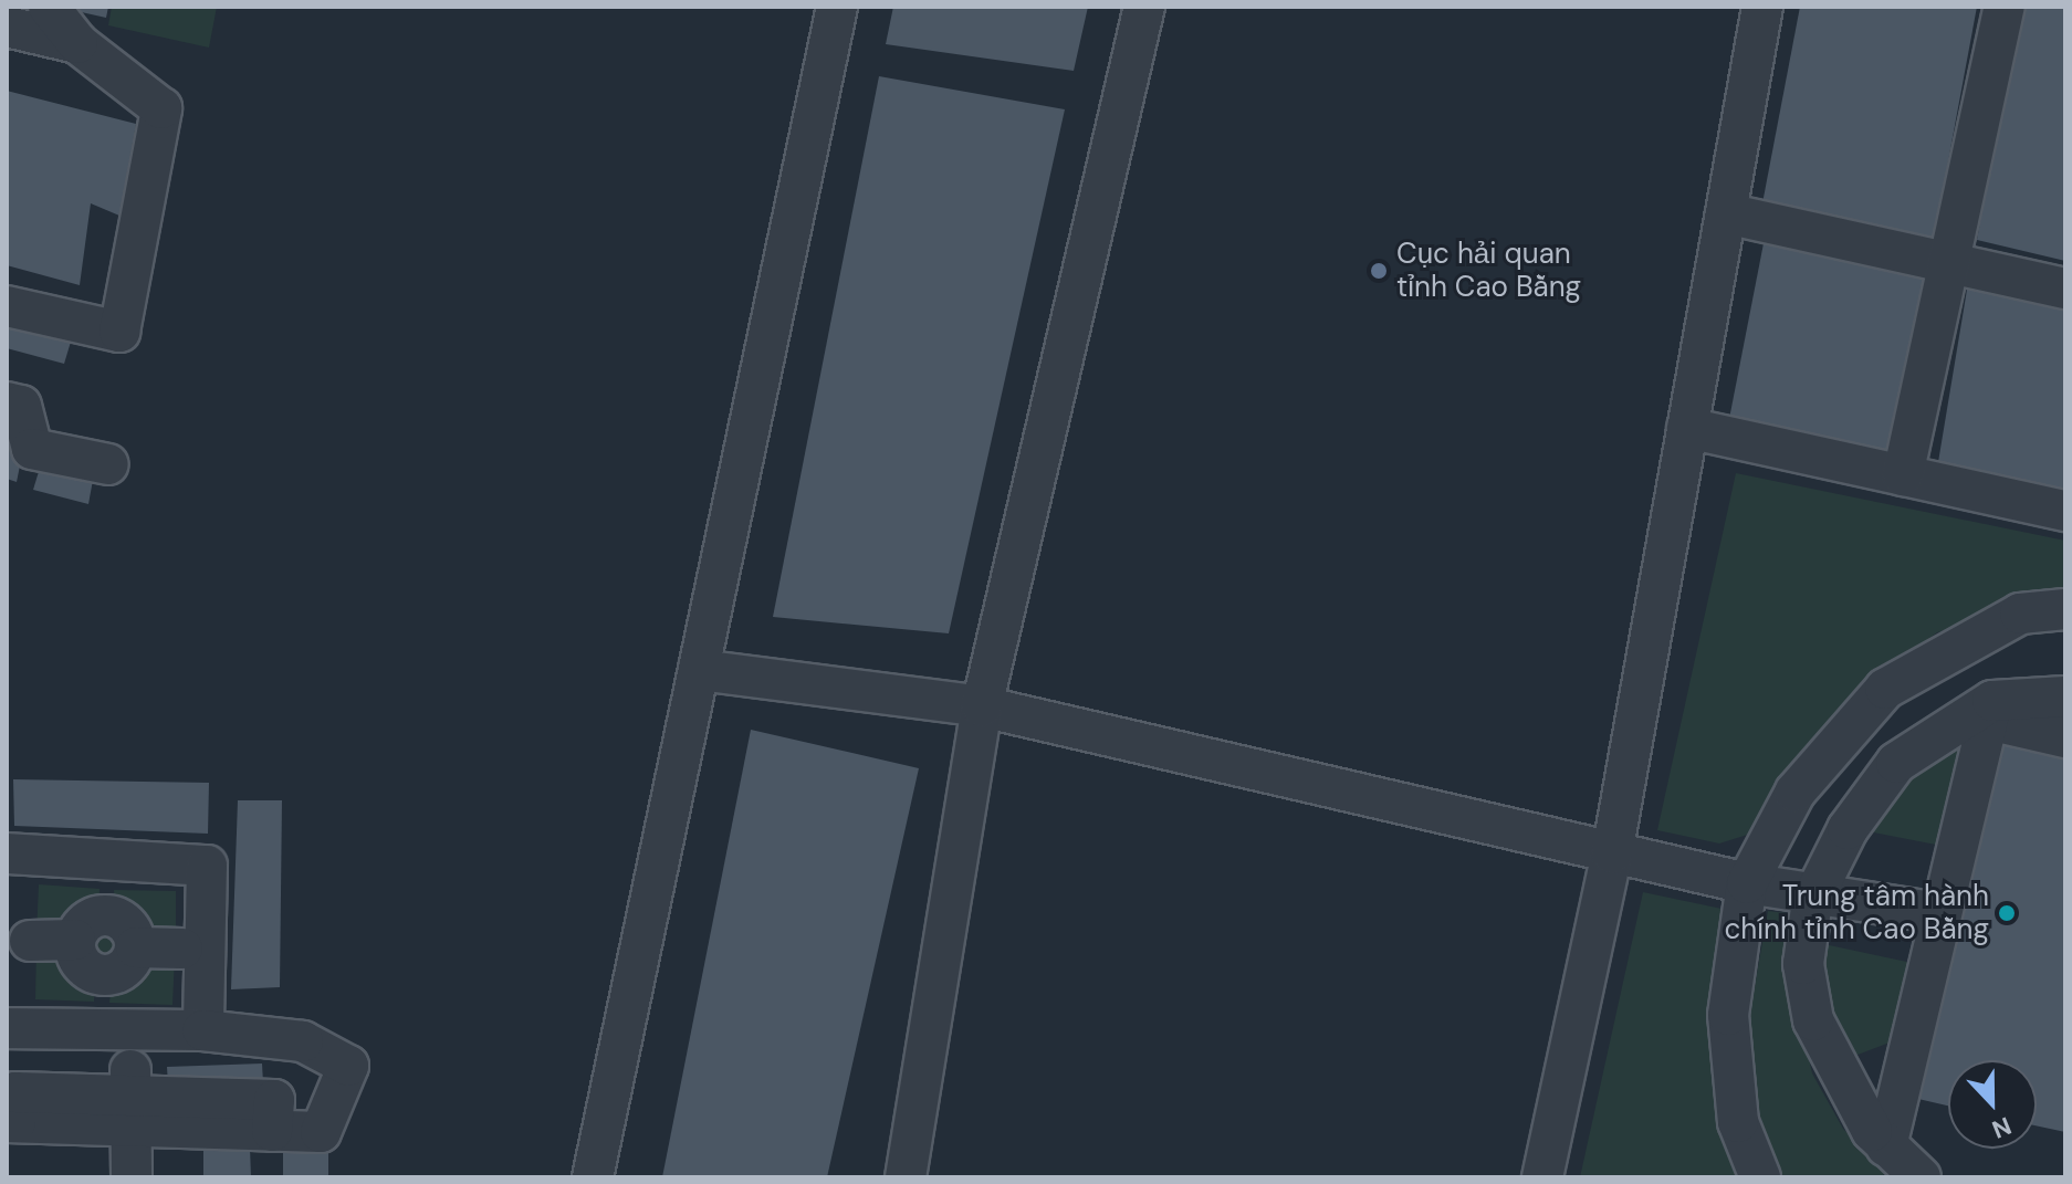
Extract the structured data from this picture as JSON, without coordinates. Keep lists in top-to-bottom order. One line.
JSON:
{"places":["Cục hải quan tỉnh Cao Bằng","Trung tâm hành chính tỉnh Cao Bằng"],"north":"bottom"}
